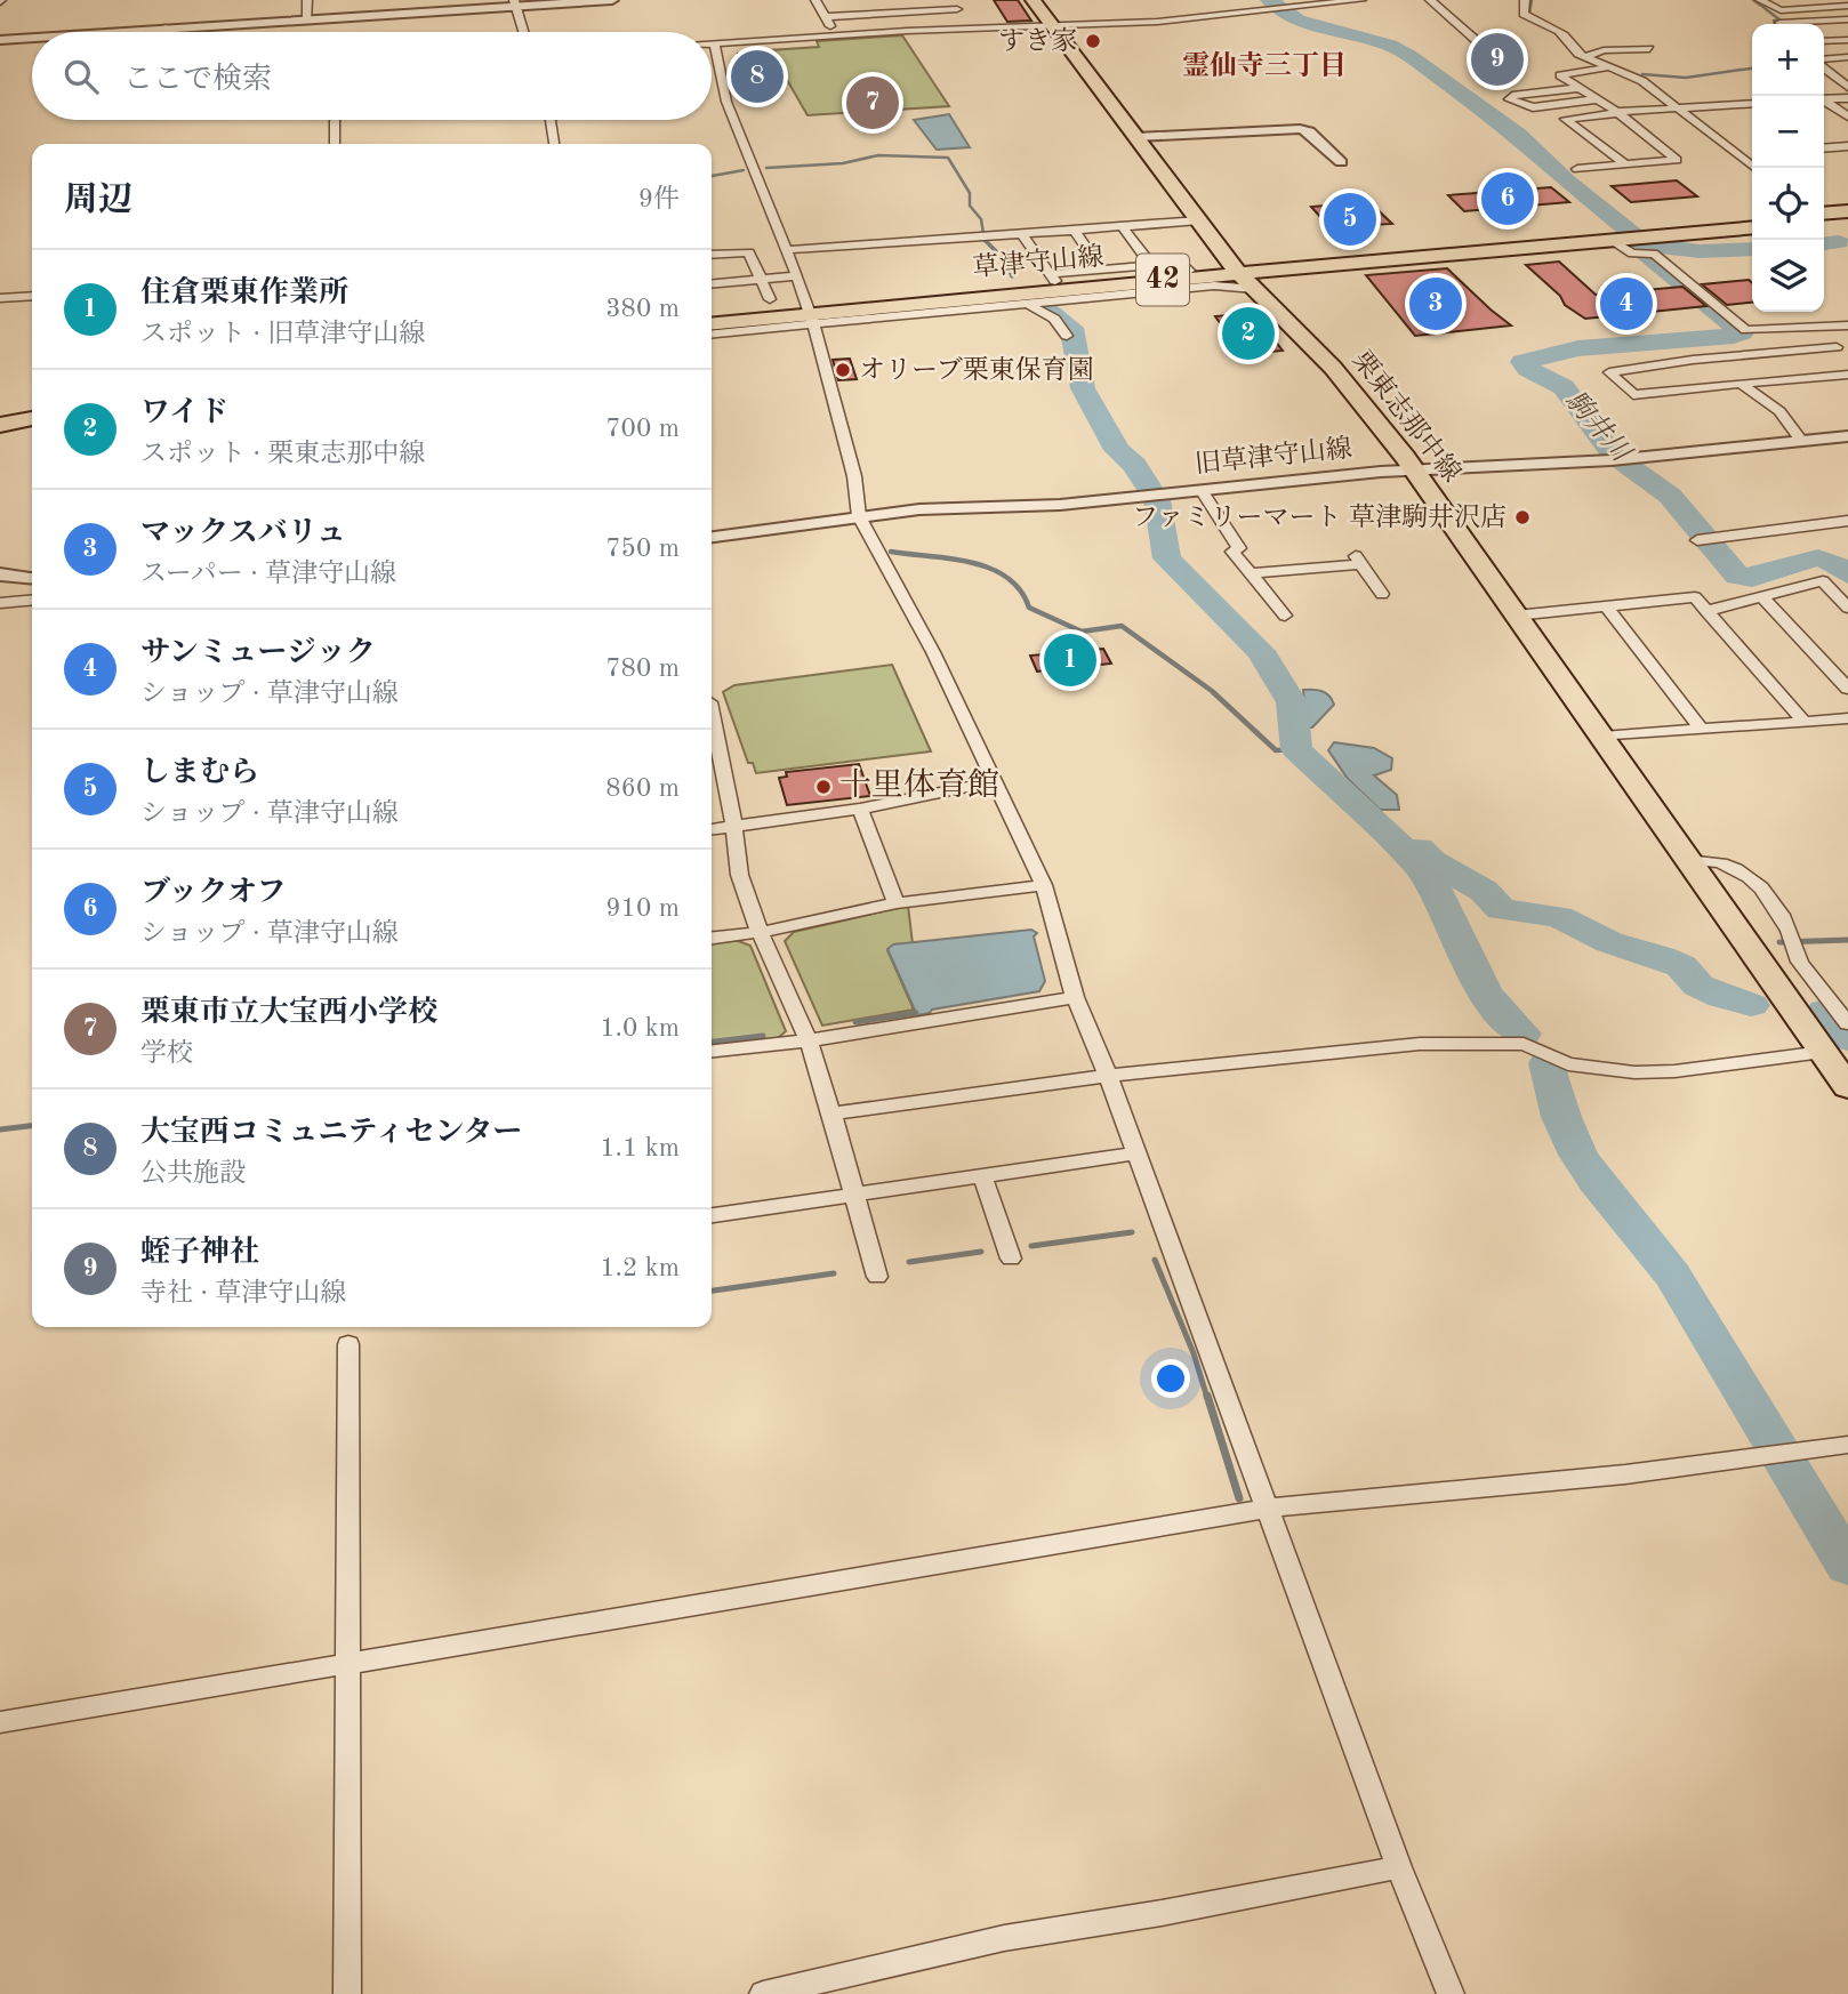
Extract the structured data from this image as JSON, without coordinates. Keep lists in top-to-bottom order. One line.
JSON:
{"streets":{"main road":["草津守山線","42","栗東志那中線"],"street":["旧草津守山線"]},"crossings":[["草津守山線","栗東志那中線"],["栗東志那中線","旧草津守山線"]],"districts":["霊仙寺三丁目"],"water":["駒井川"],"places":["すき家","オリーブ栗東保育園","ファミリーマート 草津駒井沢店","十里体育館"],"page":{"map_buttons":["+","−"],"pins":["9","8","7","6","5","3","4","2","1"],"search":"ここで検索","heading":["周辺","9件"],"list":[{"mark":"1","name":"住倉栗東作業所","note":"スポット · 旧草津守山線","value":"380 m"},{"mark":"2","name":"ワイド","note":"スポット · 栗東志那中線","value":"700 m"},{"mark":"3","name":"マックスバリュ","note":"スーパー · 草津守山線","value":"750 m"},{"mark":"4","name":"サンミュージック","note":"ショップ · 草津守山線","value":"780 m"},{"mark":"5","name":"しまむら","note":"ショップ · 草津守山線","value":"860 m"},{"mark":"6","name":"ブックオフ","note":"ショップ · 草津守山線","value":"910 m"},{"mark":"7","name":"栗東市立大宝西小学校","note":"学校","value":"1.0 km"},{"mark":"8","name":"大宝西コミュニティセンター","note":"公共施設","value":"1.1 km"},{"mark":"9","name":"蛭子神社","note":"寺社 · 草津守山線","value":"1.2 km"}]}}
